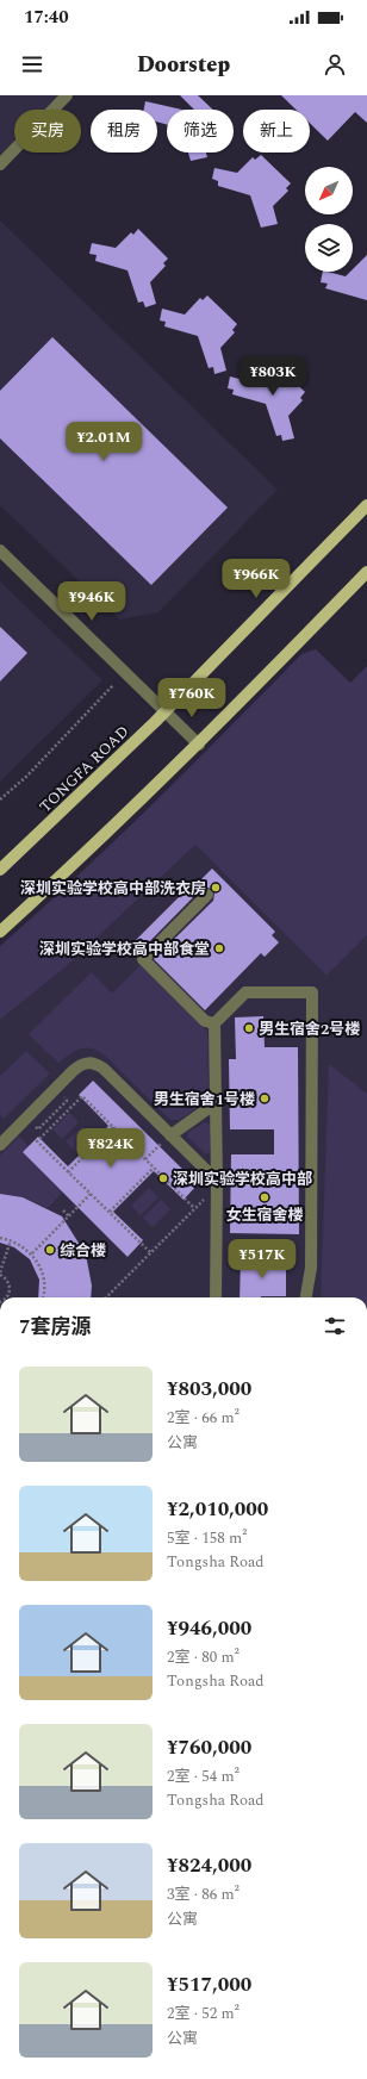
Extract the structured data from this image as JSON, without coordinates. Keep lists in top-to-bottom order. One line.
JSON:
{"streets":{"main road":["TONGFA ROAD"]},"places":["深圳实验学校高中部洗衣房","深圳实验学校高中部食堂","男生宿舍2号楼","男生宿舍1号楼","深圳实验学校高中部","女生宿舍楼","综合楼"],"north":"bottom left","page":{"status":"17:40","header":"Doorstep","chip":["买房","租房","筛选","新上"],"price":["¥803K","¥2.01M","¥966K","¥946K","¥760K","¥824K","¥517K"],"heading":"7套房源","list":[{"name":"¥803,000","note":"2室 · 66 m² · 公寓"},{"name":"¥2,010,000","note":"5室 · 158 m² · Tongsha Road"},{"name":"¥946,000","note":"2室 · 80 m² · Tongsha Road"},{"name":"¥760,000","note":"2室 · 54 m² · Tongsha Road"},{"name":"¥824,000","note":"3室 · 86 m² · 公寓"},{"name":"¥517,000","note":"2室 · 52 m² · 公寓"}]}}
